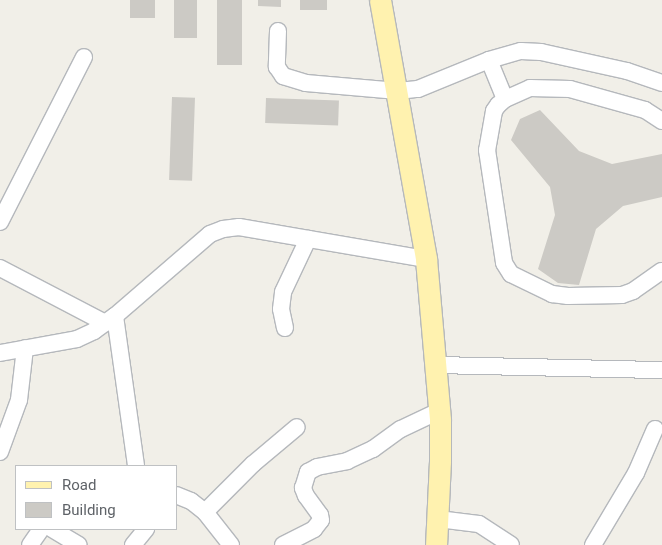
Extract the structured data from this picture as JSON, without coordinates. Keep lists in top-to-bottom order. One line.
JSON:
{"legend":["Road","Building"]}
